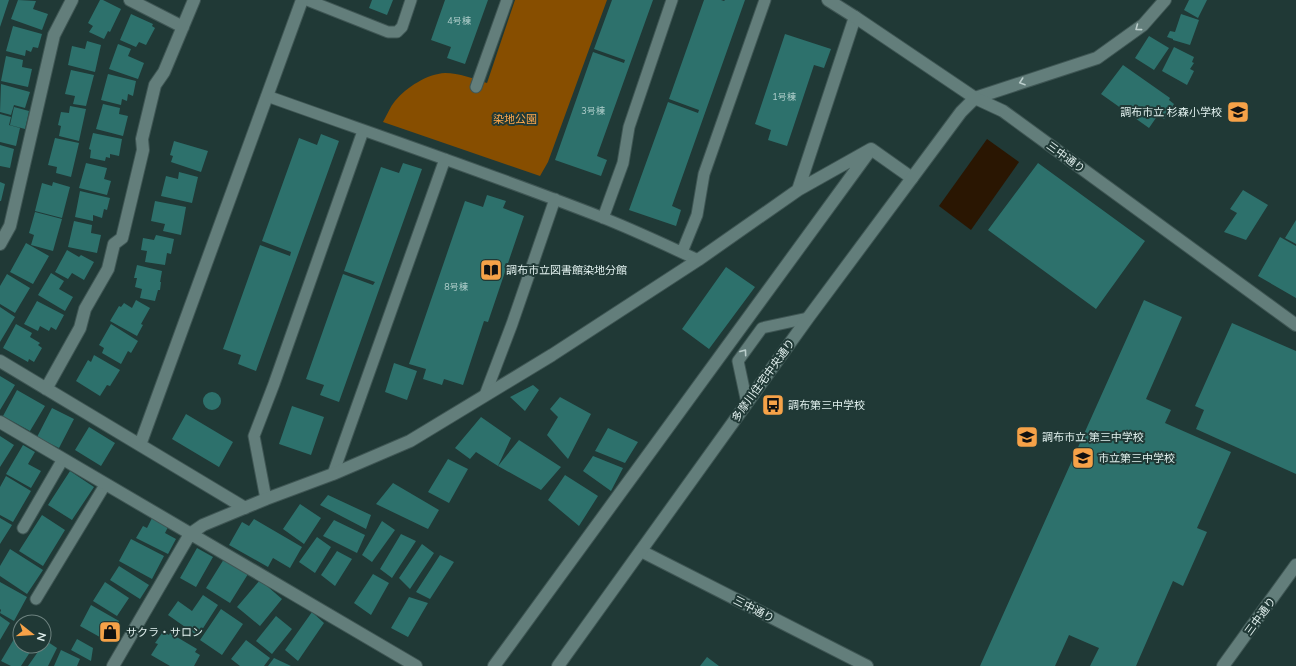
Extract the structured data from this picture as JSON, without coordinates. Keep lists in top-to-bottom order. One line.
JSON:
{"streets":{"street":["三中通り","多摩川住宅中央通り"]},"crossings":[["三中通り","多摩川住宅中央通り"]],"parks":["染地公園"],"places":{"school or university":["調布市立 杉森小学校","調布市立 第三中学校","市立第三中学校"],"library":["調布市立図書館染地分館"],"bus stop":["調布第三中学校"],"shop":["サクラ・サロン"]},"house_numbers":["4号棟","1号棟","3号棟","8号棟"],"north":"right"}
